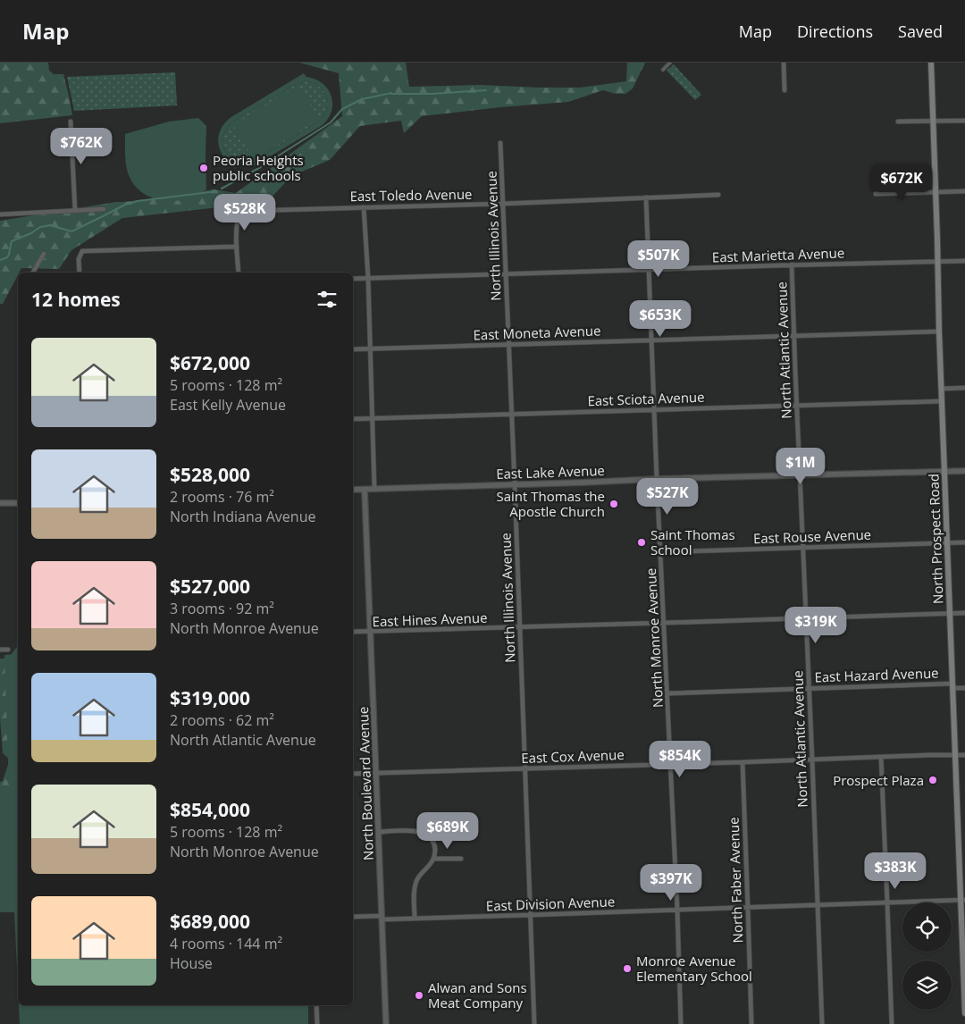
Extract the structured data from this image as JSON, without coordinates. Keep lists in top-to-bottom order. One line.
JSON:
{"streets":{"main road":["North Prospect Road"],"street":["East Toledo Avenue","North Illinois Avenue","East Marietta Avenue","East Moneta Avenue","North Atlantic Avenue","East Sciota Avenue","East Lake Avenue","East Rouse Avenue","East Hines Avenue","North Monroe Avenue","East Hazard Avenue","East Cox Avenue","North Boulevard Avenue","North Faber Avenue","East Division Avenue"]},"crossings":[["East Toledo Avenue","North Illinois Avenue"],["East Toledo Avenue","North Monroe Avenue"],["North Illinois Avenue","East Marietta Avenue"],["North Illinois Avenue","East Moneta Avenue"],["North Illinois Avenue","East Sciota Avenue"],["North Illinois Avenue","East Lake Avenue"],["North Illinois Avenue","East Hines Avenue"],["North Illinois Avenue","East Cox Avenue"],["North Illinois Avenue","East Division Avenue"],["East Marietta Avenue","North Atlantic Avenue"],["East Marietta Avenue","North Prospect Road"],["East Marietta Avenue","North Monroe Avenue"],["East Moneta Avenue","North Atlantic Avenue"],["East Moneta Avenue","North Prospect Road"],["East Moneta Avenue","North Monroe Avenue"],["North Atlantic Avenue","East Sciota Avenue"],["North Atlantic Avenue","East Lake Avenue"],["North Atlantic Avenue","East Rouse Avenue"],["North Atlantic Avenue","East Hines Avenue"],["North Atlantic Avenue","East Hazard Avenue"],["North Atlantic Avenue","East Cox Avenue"],["North Atlantic Avenue","East Division Avenue"],["East Sciota Avenue","North Prospect Road"],["East Sciota Avenue","North Monroe Avenue"],["East Lake Avenue","North Prospect Road"],["East Lake Avenue","North Monroe Avenue"],["East Lake Avenue","North Boulevard Avenue"],["East Rouse Avenue","North Prospect Road"],["East Rouse Avenue","North Monroe Avenue"],["North Prospect Road","East Hines Avenue"],["North Prospect Road","East Hazard Avenue"],["North Prospect Road","East Cox Avenue"],["North Prospect Road","East Division Avenue"],["East Hines Avenue","North Monroe Avenue"],["East Hines Avenue","North Boulevard Avenue"],["North Monroe Avenue","East Hazard Avenue"],["North Monroe Avenue","East Cox Avenue"],["North Monroe Avenue","East Division Avenue"],["East Cox Avenue","North Boulevard Avenue"],["East Cox Avenue","North Faber Avenue"],["North Boulevard Avenue","East Division Avenue"],["North Faber Avenue","East Division Avenue"]],"places":["Peoria Heights public schools","Saint Thomas the Apostle Church","Saint Thomas School","Prospect Plaza","Monroe Avenue Elementary School","Alwan and Sons Meat Company"],"page":{"header":"Map","nav":["Map","Directions","Saved"],"price":["$762K","$672K","$528K","$507K","$653K","$1M","$527K","$319K","$854K","$689K","$383K","$397K"],"heading":"12 homes","list":[{"name":"$672,000","note":"5 rooms · 128 m² · East Kelly Avenue"},{"name":"$528,000","note":"2 rooms · 76 m² · North Indiana Avenue"},{"name":"$527,000","note":"3 rooms · 92 m² · North Monroe Avenue"},{"name":"$319,000","note":"2 rooms · 62 m² · North Atlantic Avenue"},{"name":"$854,000","note":"5 rooms · 128 m² · North Monroe Avenue"},{"name":"$689,000","note":"4 rooms · 144 m² · House"}]}}
